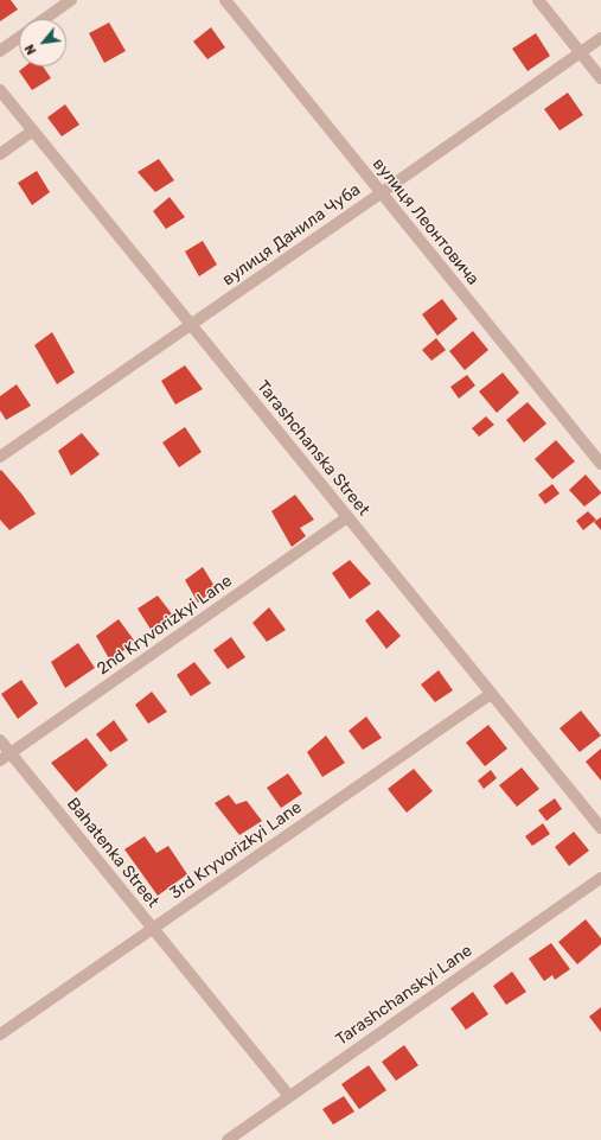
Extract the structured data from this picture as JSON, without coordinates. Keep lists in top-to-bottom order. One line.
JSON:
{"streets":{"street":["вулиця Леонтовича","вулиця Данила Чуба","Tarashchanska Street","2nd Kryvorizkyi Lane","3rd Kryvorizkyi Lane","Bahatenka Street","Tarashchanskyi Lane"]},"crossings":[["вулиця Леонтовича","вулиця Данила Чуба"],["вулиця Данила Чуба","Tarashchanska Street"],["Tarashchanska Street","2nd Kryvorizkyi Lane"],["Tarashchanska Street","3rd Kryvorizkyi Lane"],["2nd Kryvorizkyi Lane","Bahatenka Street"],["3rd Kryvorizkyi Lane","Bahatenka Street"],["Bahatenka Street","Tarashchanskyi Lane"]],"north":"bottom left"}
